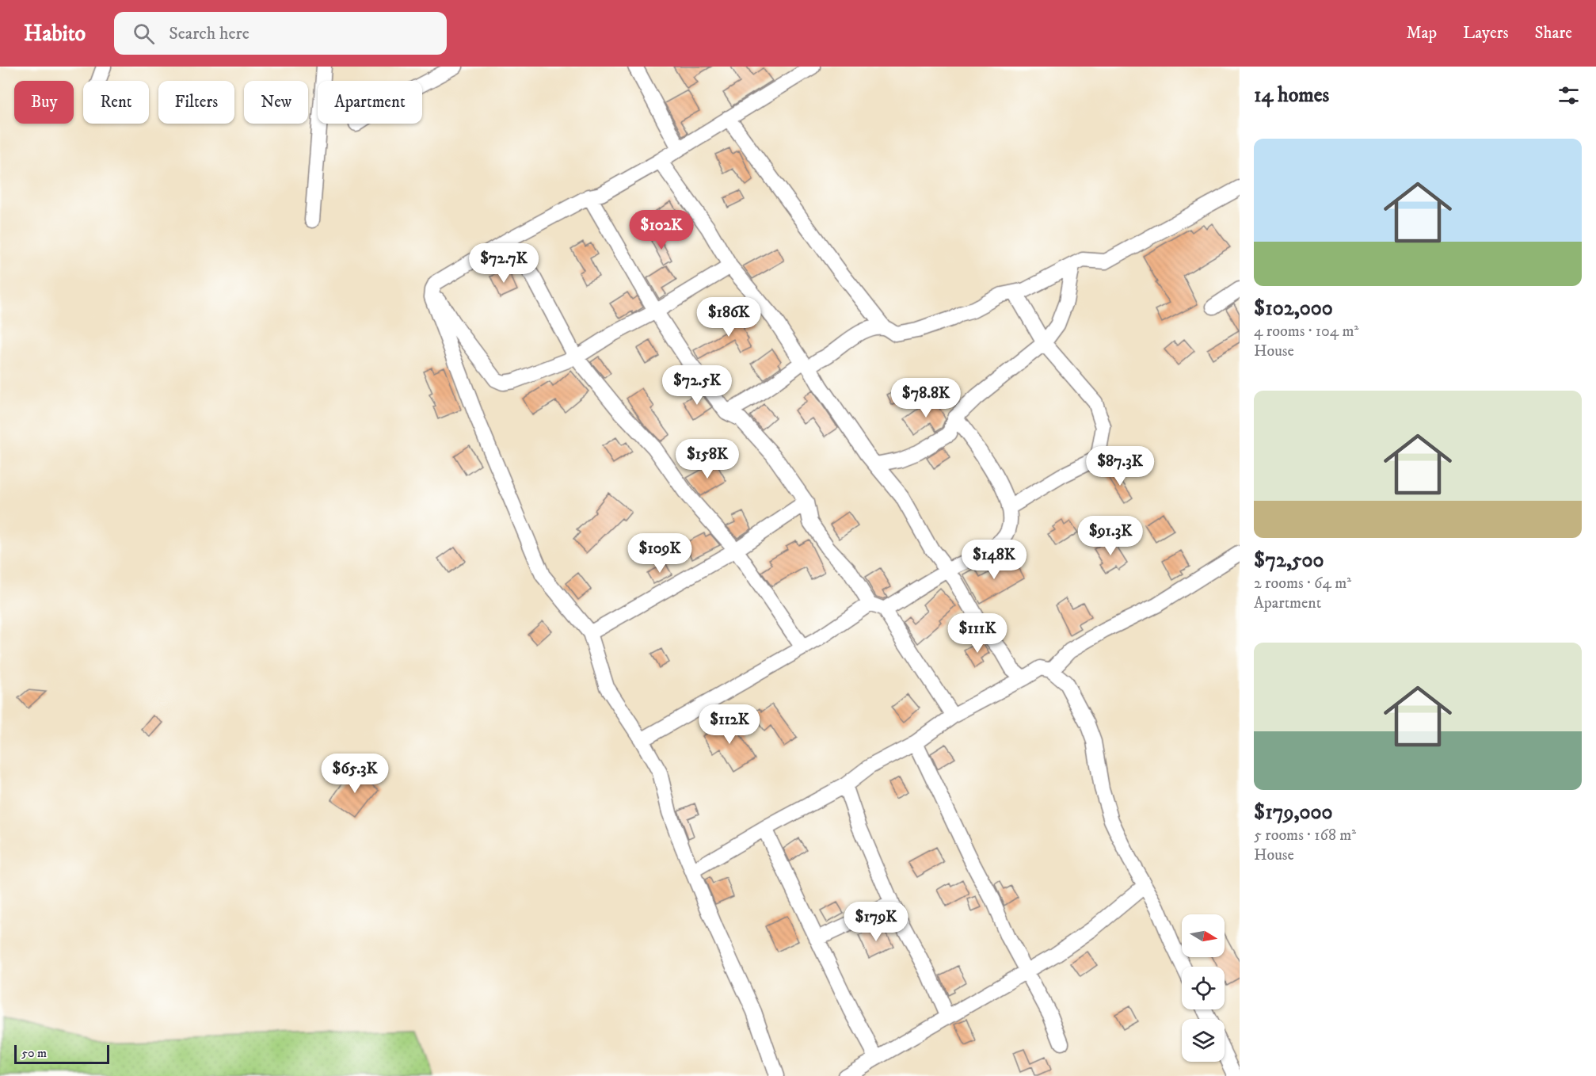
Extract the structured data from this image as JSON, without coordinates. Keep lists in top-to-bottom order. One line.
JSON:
{"scale_bar":"50 m","north":"right","page":{"header":"Habito","search":"Search here","nav":["Map","Layers","Share"],"heading":"14 homes","chip":["Buy","Rent","Filters","New","Apartment"],"list":[{"name":"$102,000","note":"4 rooms · 104 m² · House"},{"name":"$72,500","note":"2 rooms · 64 m² · Apartment"},{"name":"$179,000","note":"5 rooms · 168 m² · House"}],"price":["$102K","$72.7K","$186K","$72.5K","$78.8K","$158K","$87.3K","$91.3K","$109K","$148K","$111K","$112K","$65.3K","$179K"],"scale":"50 m"}}
